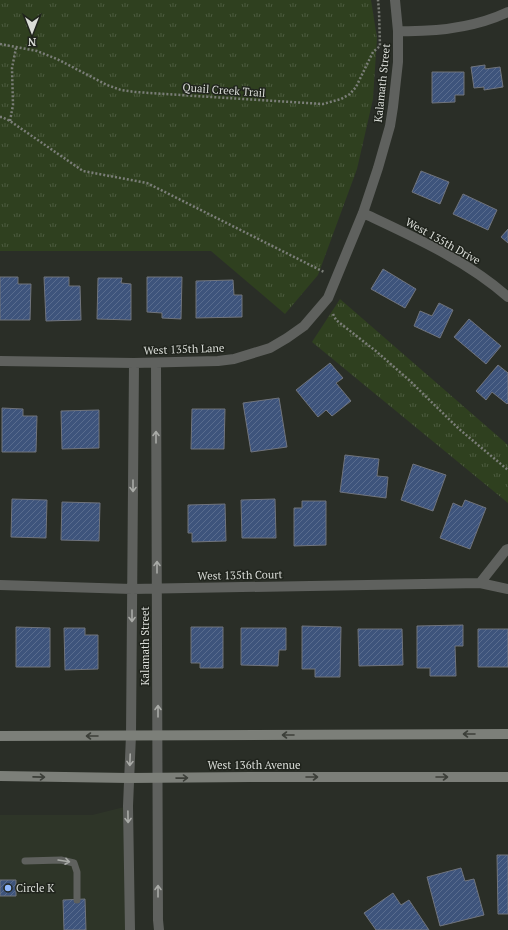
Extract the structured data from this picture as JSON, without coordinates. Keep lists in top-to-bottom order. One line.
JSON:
{"streets":{"main road":["West 136th Avenue"],"street":["Kalamath Street","West 135th Drive","West 135th Lane","West 135th Court"],"path":["Quail Creek Trail"]},"crossings":[["Kalamath Street","West 135th Drive"],["Kalamath Street","West 135th Lane"],["Kalamath Street","West 135th Court"],["Kalamath Street","West 136th Avenue"],["West 135th Drive","West 135th Lane"]],"places":["Circle K"],"north":"bottom"}
